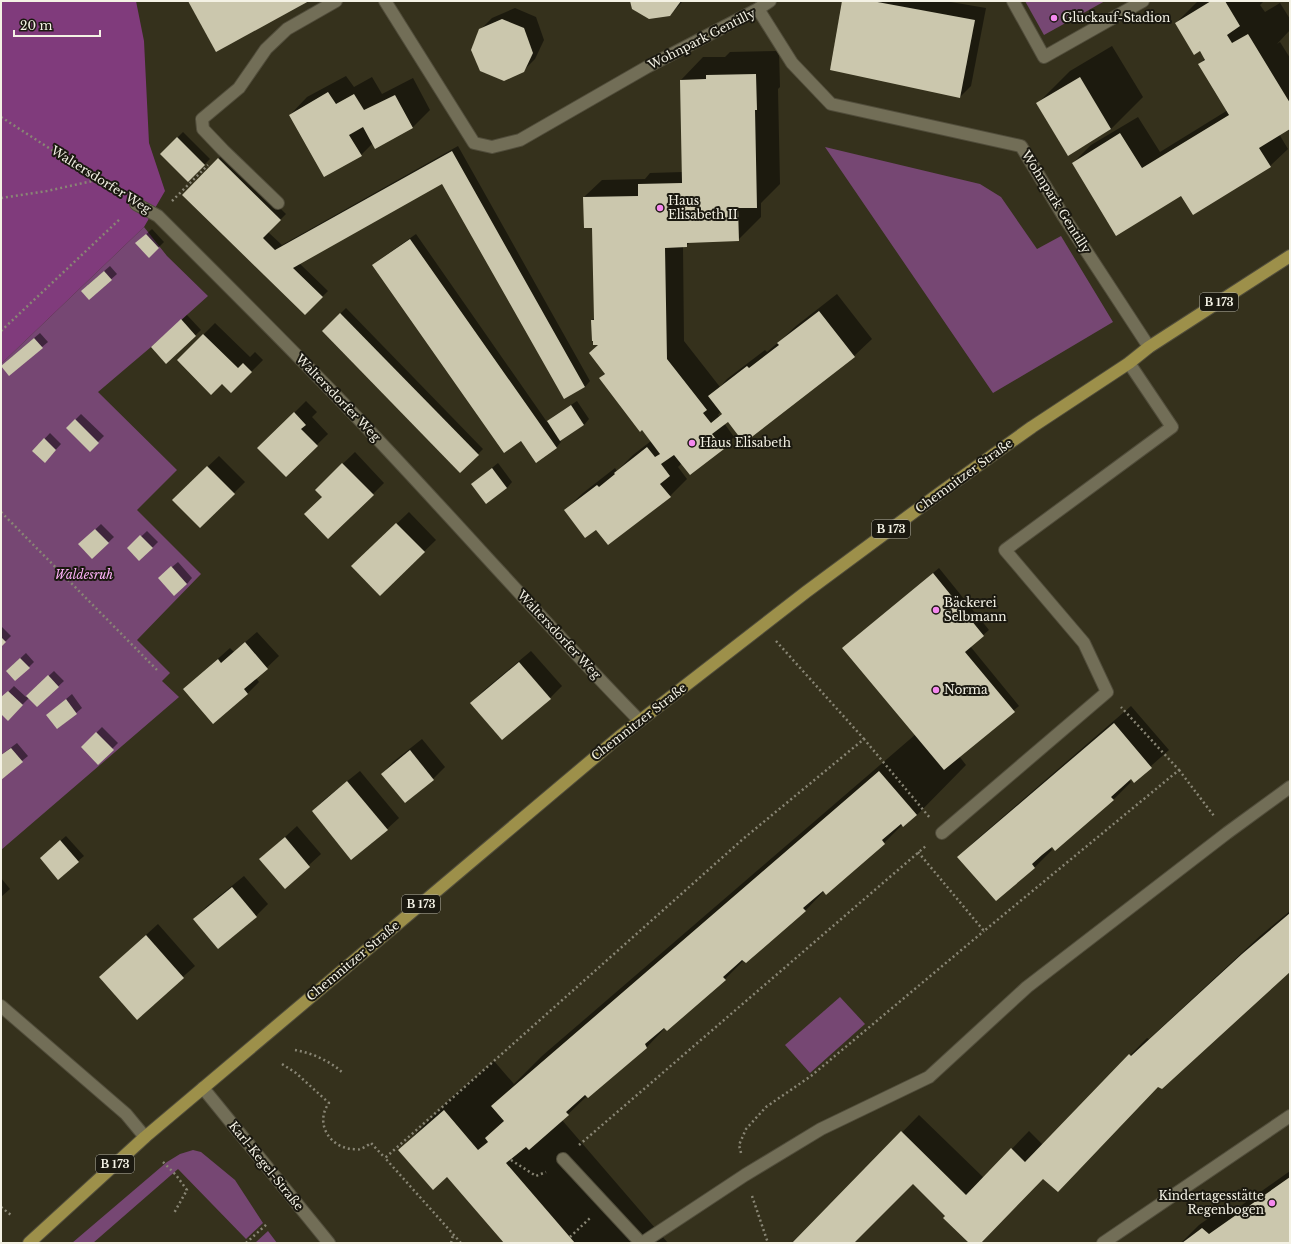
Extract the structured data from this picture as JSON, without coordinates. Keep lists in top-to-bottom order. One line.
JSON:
{"streets":{"main road":["B 173","Chemnitzer Straße"],"street":["Wohnpark Gentilly","Waltersdorfer Weg","Karl-Kegel-Straße"]},"crossings":[["Wohnpark Gentilly","Chemnitzer Straße"],["Waltersdorfer Weg","Chemnitzer Straße"],["Chemnitzer Straße","Karl-Kegel-Straße"]],"parks":["Waldesruh"],"places":["Glückauf-Stadion","Haus Elisabeth II","Haus Elisabeth","Bäckerei Selbmann","Norma","Kindertagesstätte Regenbogen"],"scale_bar":"20 m"}
